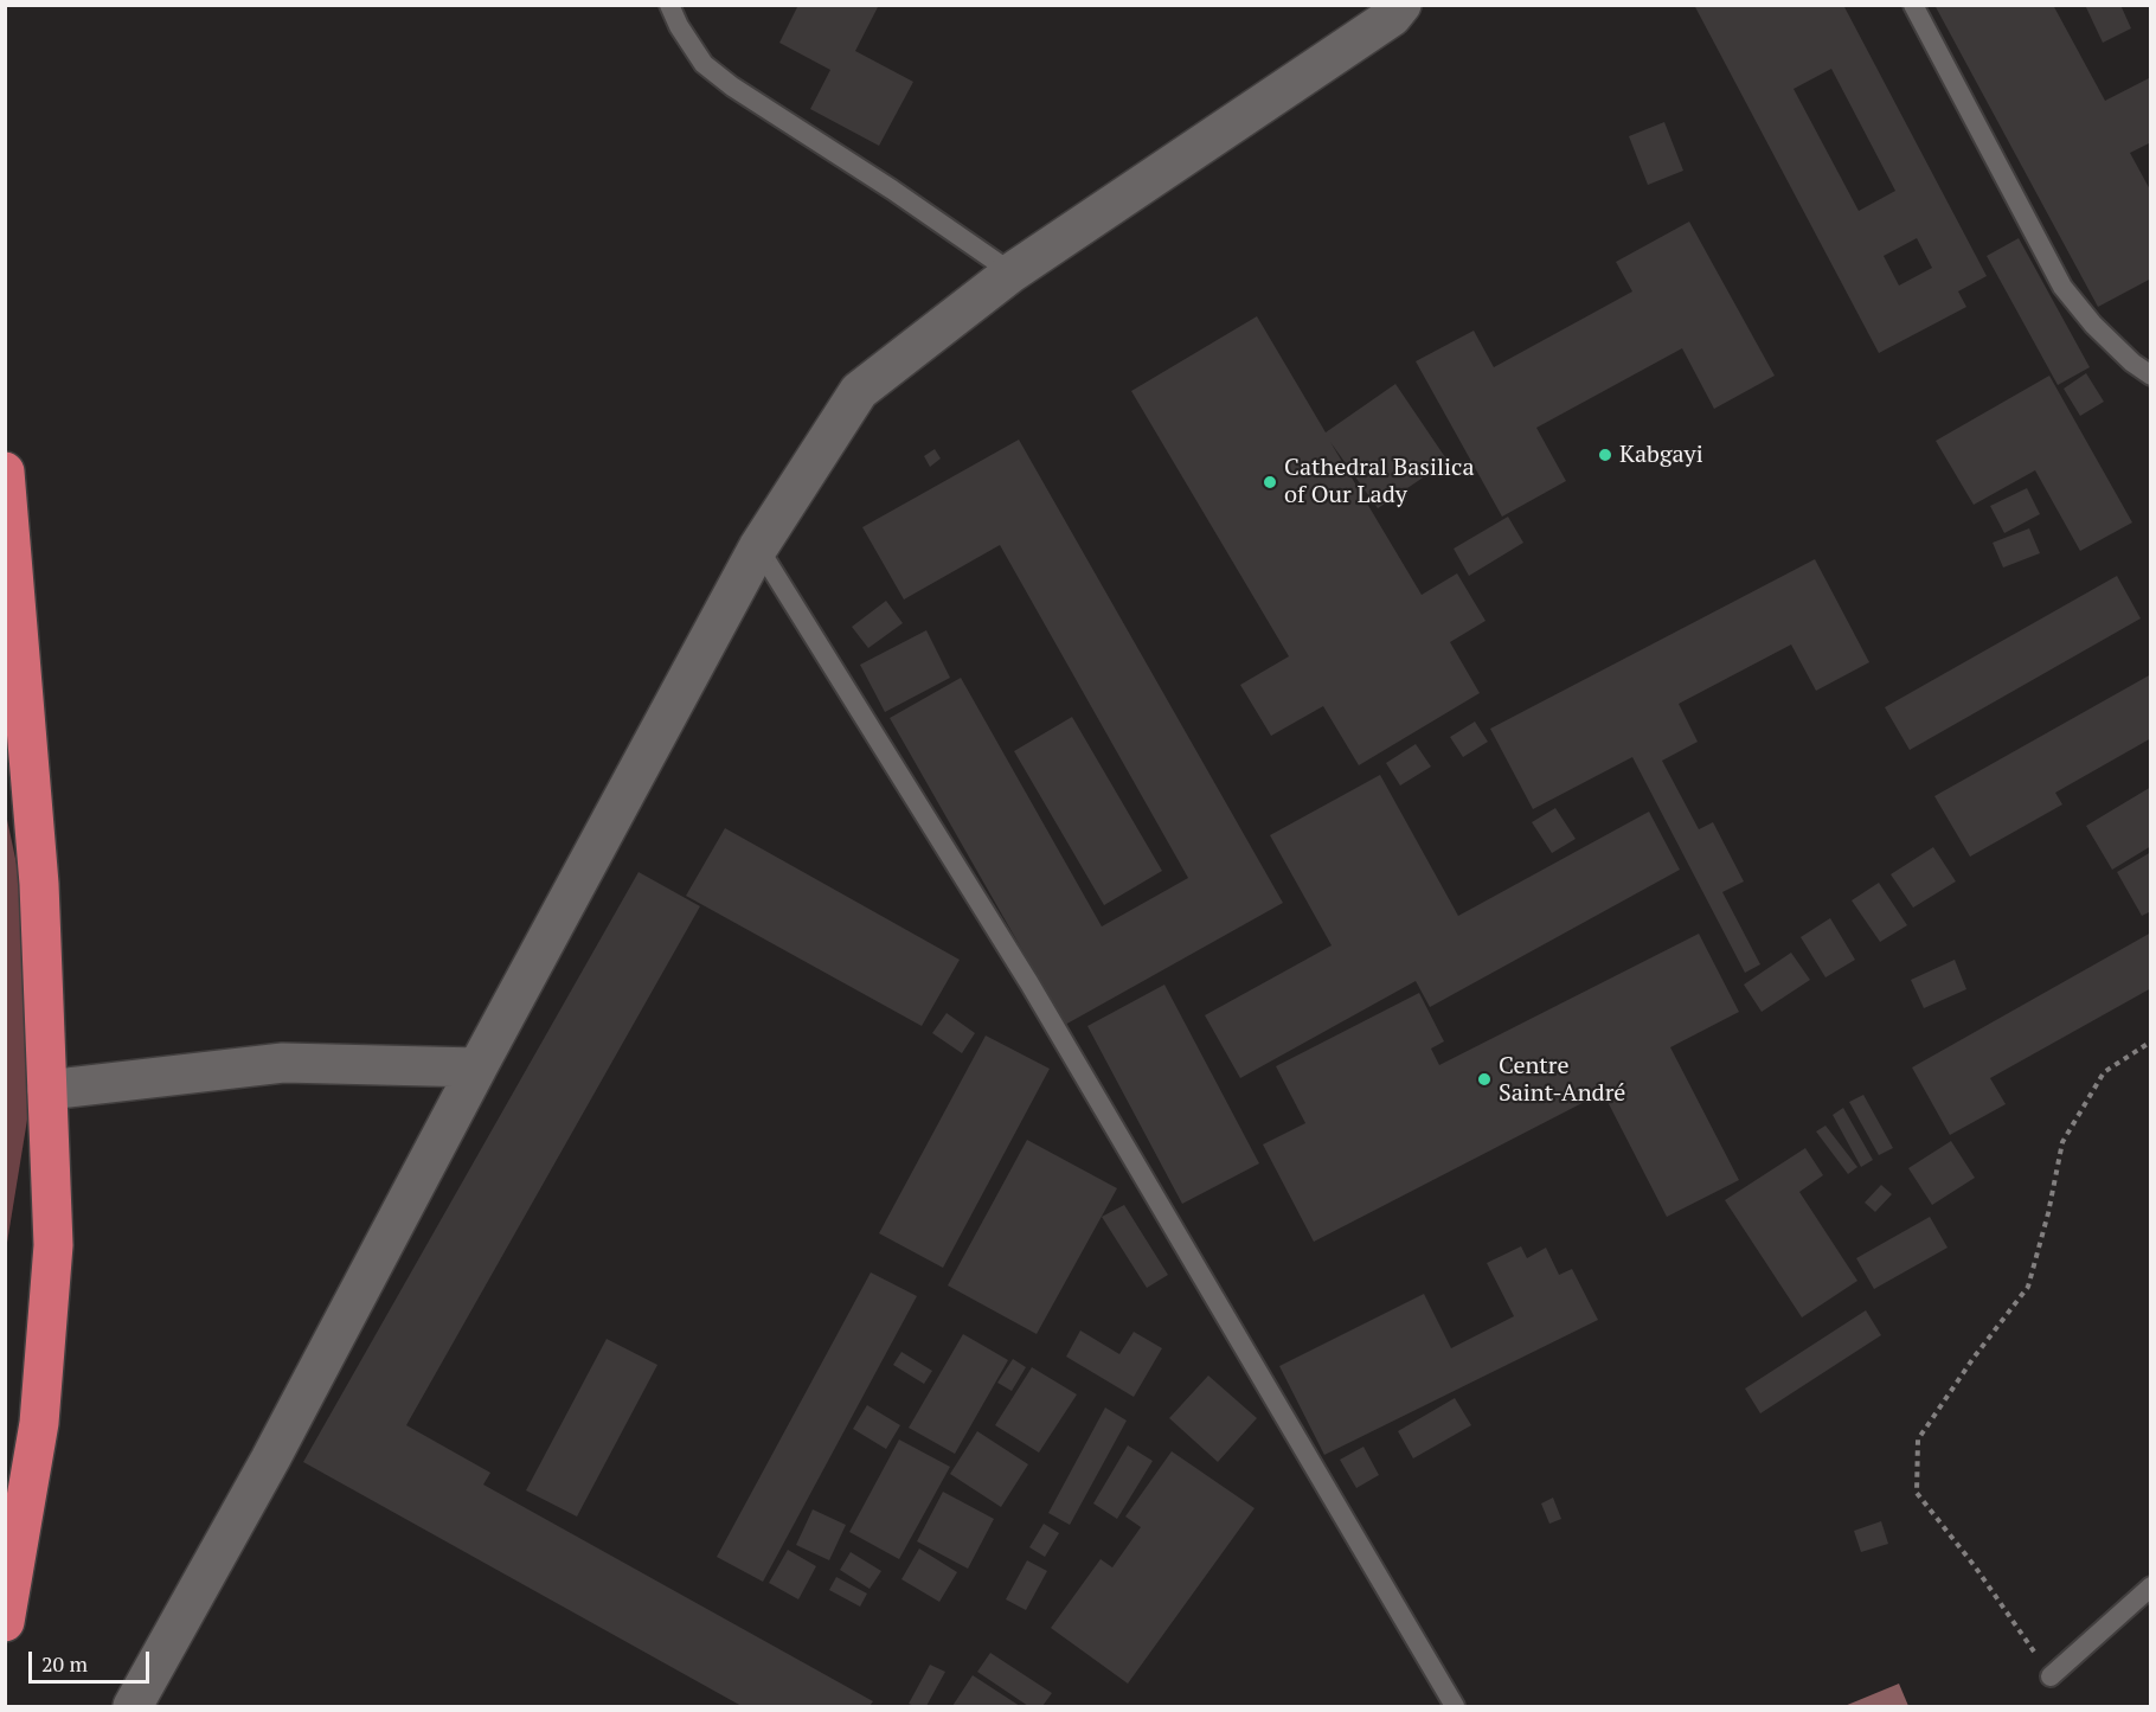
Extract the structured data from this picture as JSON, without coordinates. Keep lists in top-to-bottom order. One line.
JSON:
{"places":["Kabgayi","Cathedral Basilica of Our Lady","Centre Saint-André"],"scale_bar":"20 m"}
